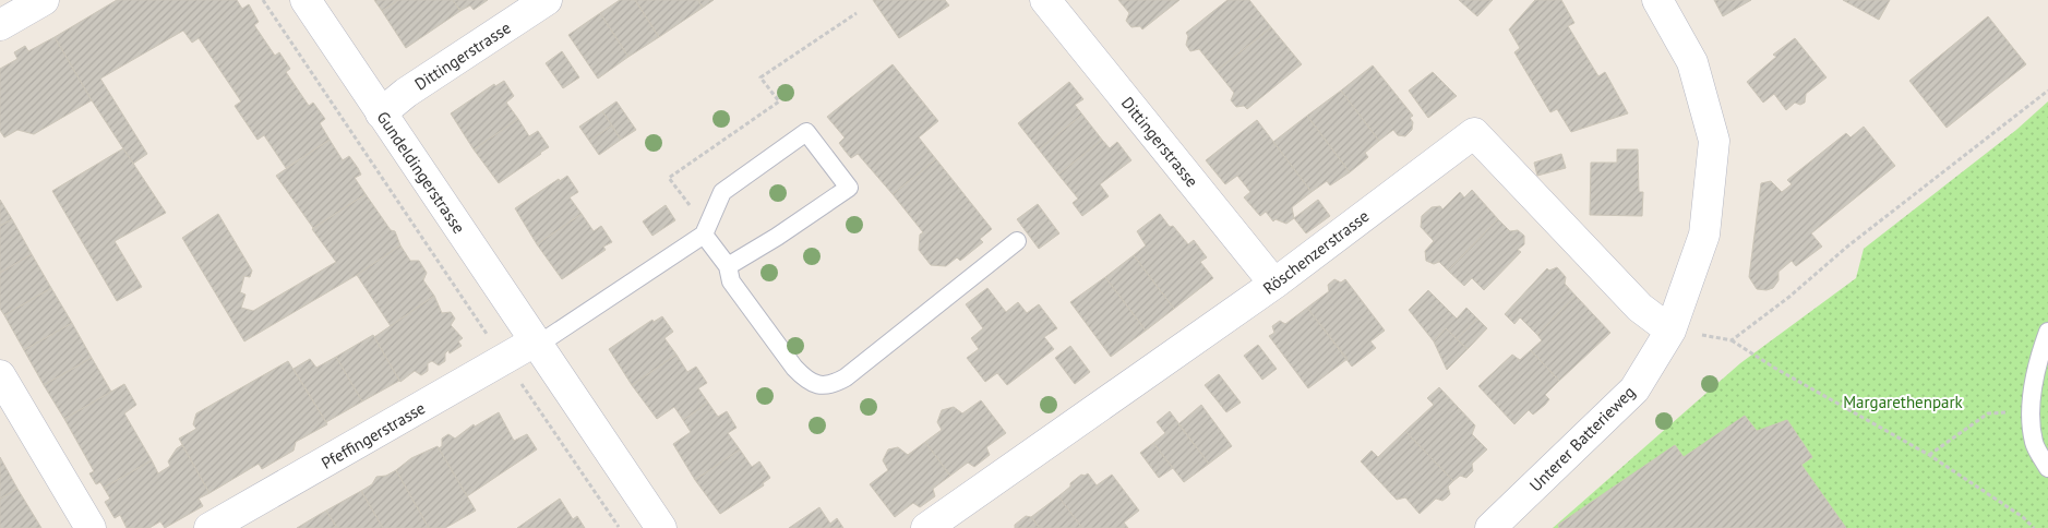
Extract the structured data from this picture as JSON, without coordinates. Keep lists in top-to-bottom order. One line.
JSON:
{"streets":{"street":["Dittingerstrasse","Gundeldingerstrasse","Röschenzerstrasse","Pfeffingerstrasse","Unterer Batterieweg"]},"crossings":[["Dittingerstrasse","Gundeldingerstrasse"],["Dittingerstrasse","Röschenzerstrasse"],["Gundeldingerstrasse","Pfeffingerstrasse"],["Röschenzerstrasse","Unterer Batterieweg"]],"parks":["Margarethenpark"]}
